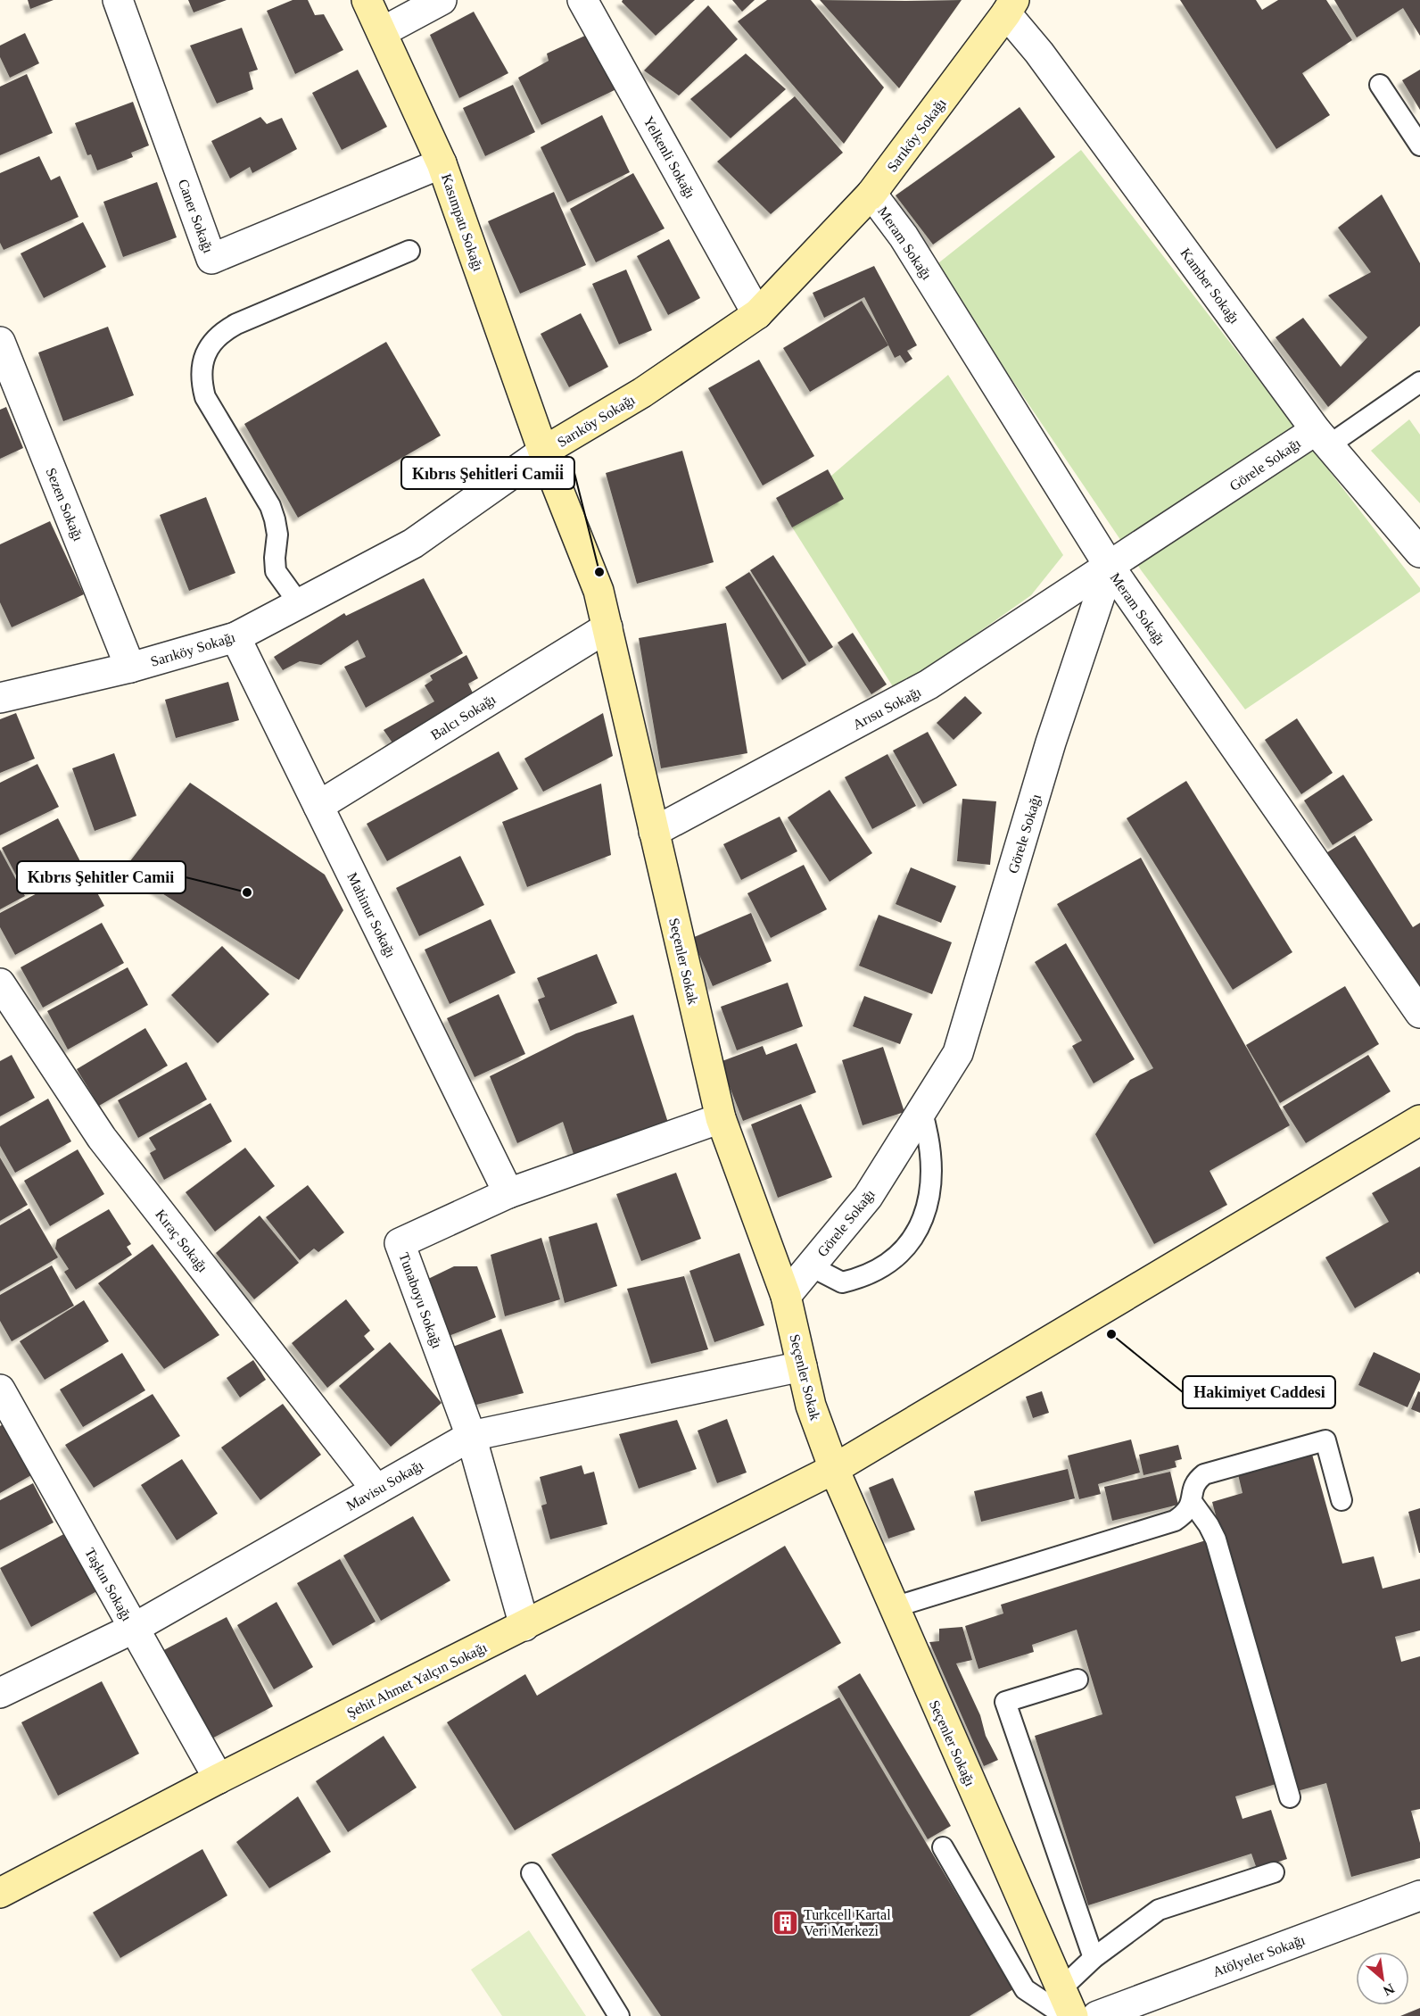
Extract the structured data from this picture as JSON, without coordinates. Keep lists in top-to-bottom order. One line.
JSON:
{"streets":{"street":["Sarıköy Sokağı","Yelkenli Sokağı","Caner Sokağı","Kasımpatı Sokağı","Meram Sokağı","Kamber Sokağı","Görele Sokağı","Sezen Sokağı","Arısu Sokağı","Balcı Sokağı","Mahinur Sokağı","Seçenler Sokak","Kıraç Sokağı","Tunaboyu Sokağı","Mavisu Sokağı","Taşkın Sokağı","Şehit Ahmet Yalçın Sokağı","Seçenler Sokağı","Atölyeler Sokağı"]},"crossings":[["Sarıköy Sokağı","Yelkenli Sokağı"],["Sarıköy Sokağı","Kasımpatı Sokağı"],["Sarıköy Sokağı","Meram Sokağı"],["Sarıköy Sokağı","Kamber Sokağı"],["Sarıköy Sokağı","Sezen Sokağı"],["Sarıköy Sokağı","Mahinur Sokağı"],["Sarıköy Sokağı","Seçenler Sokak"],["Caner Sokağı","Kasımpatı Sokağı"],["Kasımpatı Sokağı","Seçenler Sokak"],["Meram Sokağı","Görele Sokağı"],["Meram Sokağı","Arısu Sokağı"],["Kamber Sokağı","Görele Sokağı"],["Görele Sokağı","Arısu Sokağı"],["Görele Sokağı","Seçenler Sokak"],["Arısu Sokağı","Seçenler Sokak"],["Balcı Sokağı","Mahinur Sokağı"],["Balcı Sokağı","Seçenler Sokak"],["Mahinur Sokağı","Tunaboyu Sokağı"],["Seçenler Sokak","Tunaboyu Sokağı"],["Seçenler Sokak","Mavisu Sokağı"],["Seçenler Sokak","Şehit Ahmet Yalçın Sokağı"],["Seçenler Sokak","Seçenler Sokağı"],["Kıraç Sokağı","Mavisu Sokağı"],["Tunaboyu Sokağı","Mavisu Sokağı"],["Tunaboyu Sokağı","Şehit Ahmet Yalçın Sokağı"],["Mavisu Sokağı","Taşkın Sokağı"],["Taşkın Sokağı","Şehit Ahmet Yalçın Sokağı"],["Şehit Ahmet Yalçın Sokağı","Seçenler Sokağı"]],"places":{"other":["Kıbrıs Şehi̇tleri̇ Cami̇i̇","Kıbrıs Şehitler Camii","Hakimiyet Caddesi"],"building":["Turkcell Kartal Veri Merkezi"]},"north":"bottom right"}
